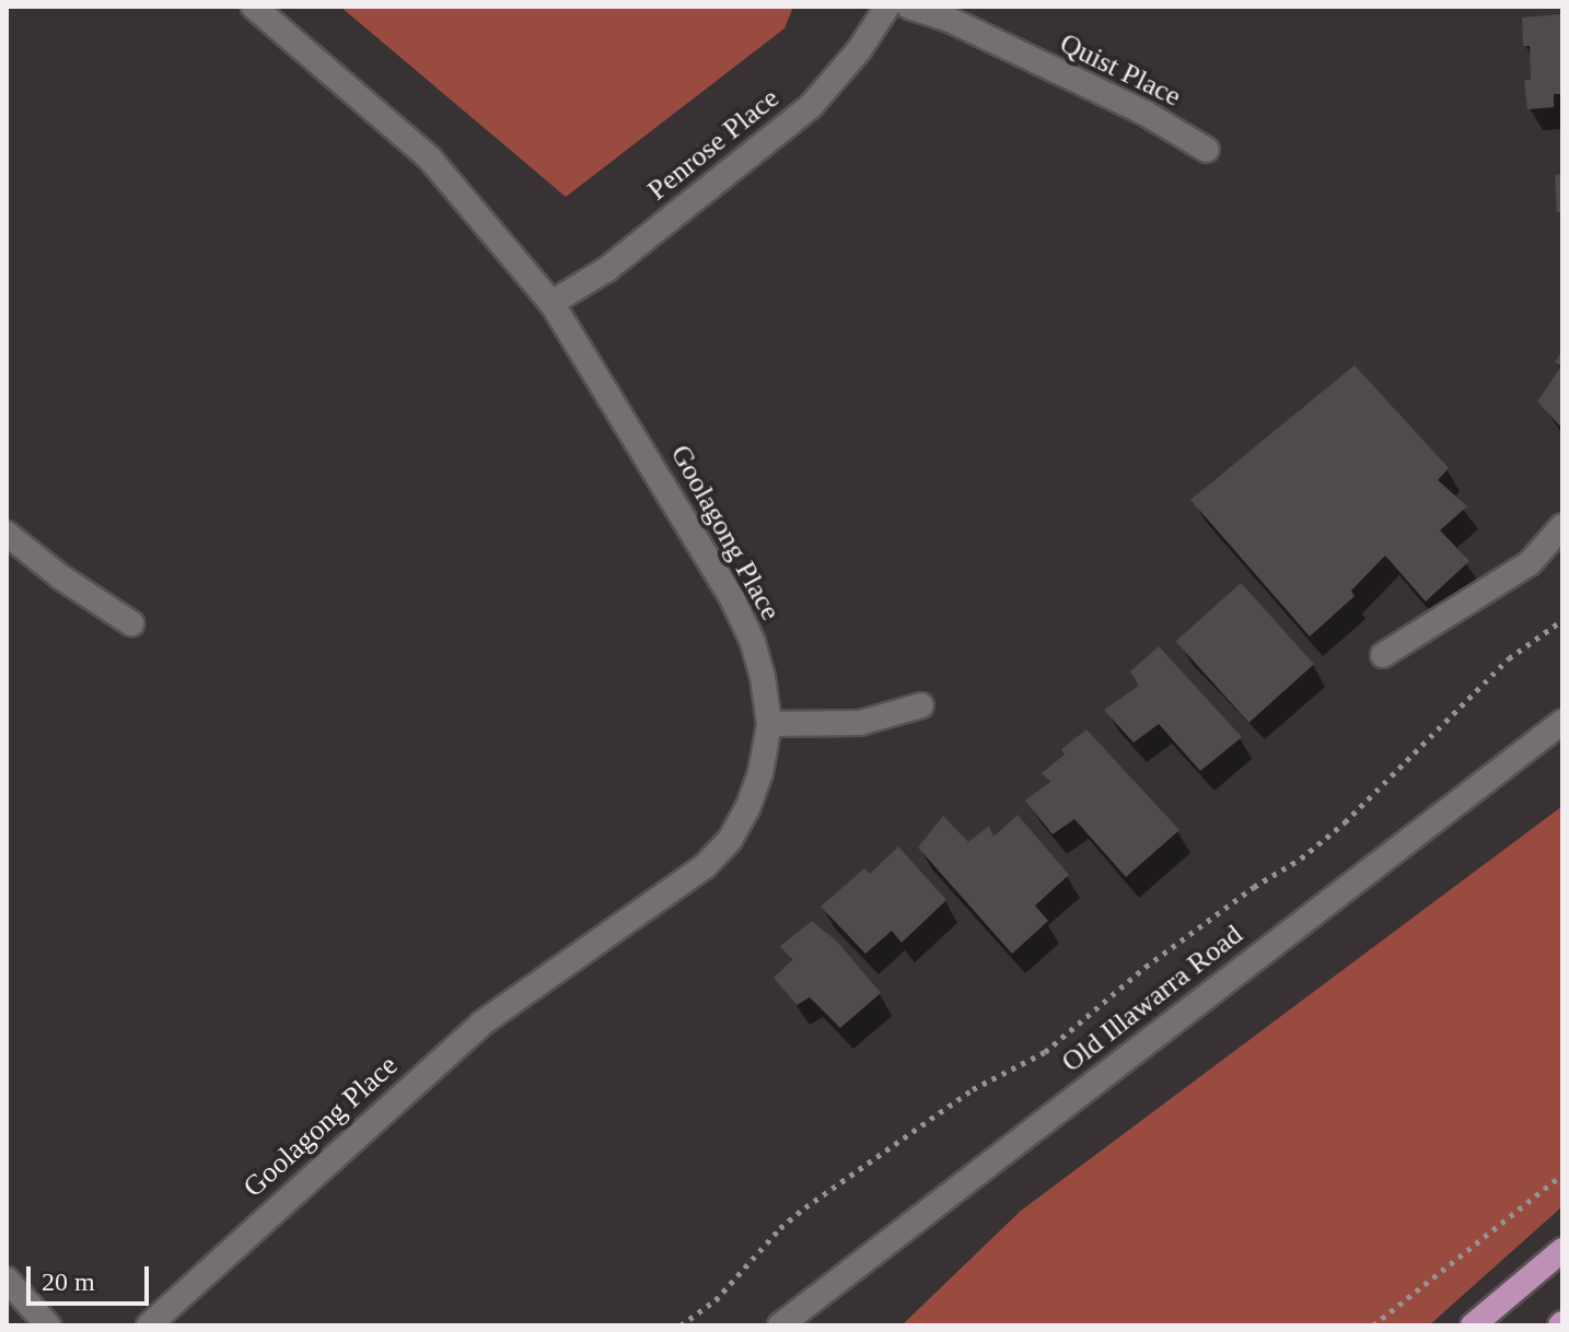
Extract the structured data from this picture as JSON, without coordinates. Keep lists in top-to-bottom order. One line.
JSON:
{"streets":{"street":["Quist Place","Penrose Place","Goolagong Place","Old Illawarra Road"]},"crossings":[["Penrose Place","Goolagong Place"]],"scale_bar":"20 m"}
